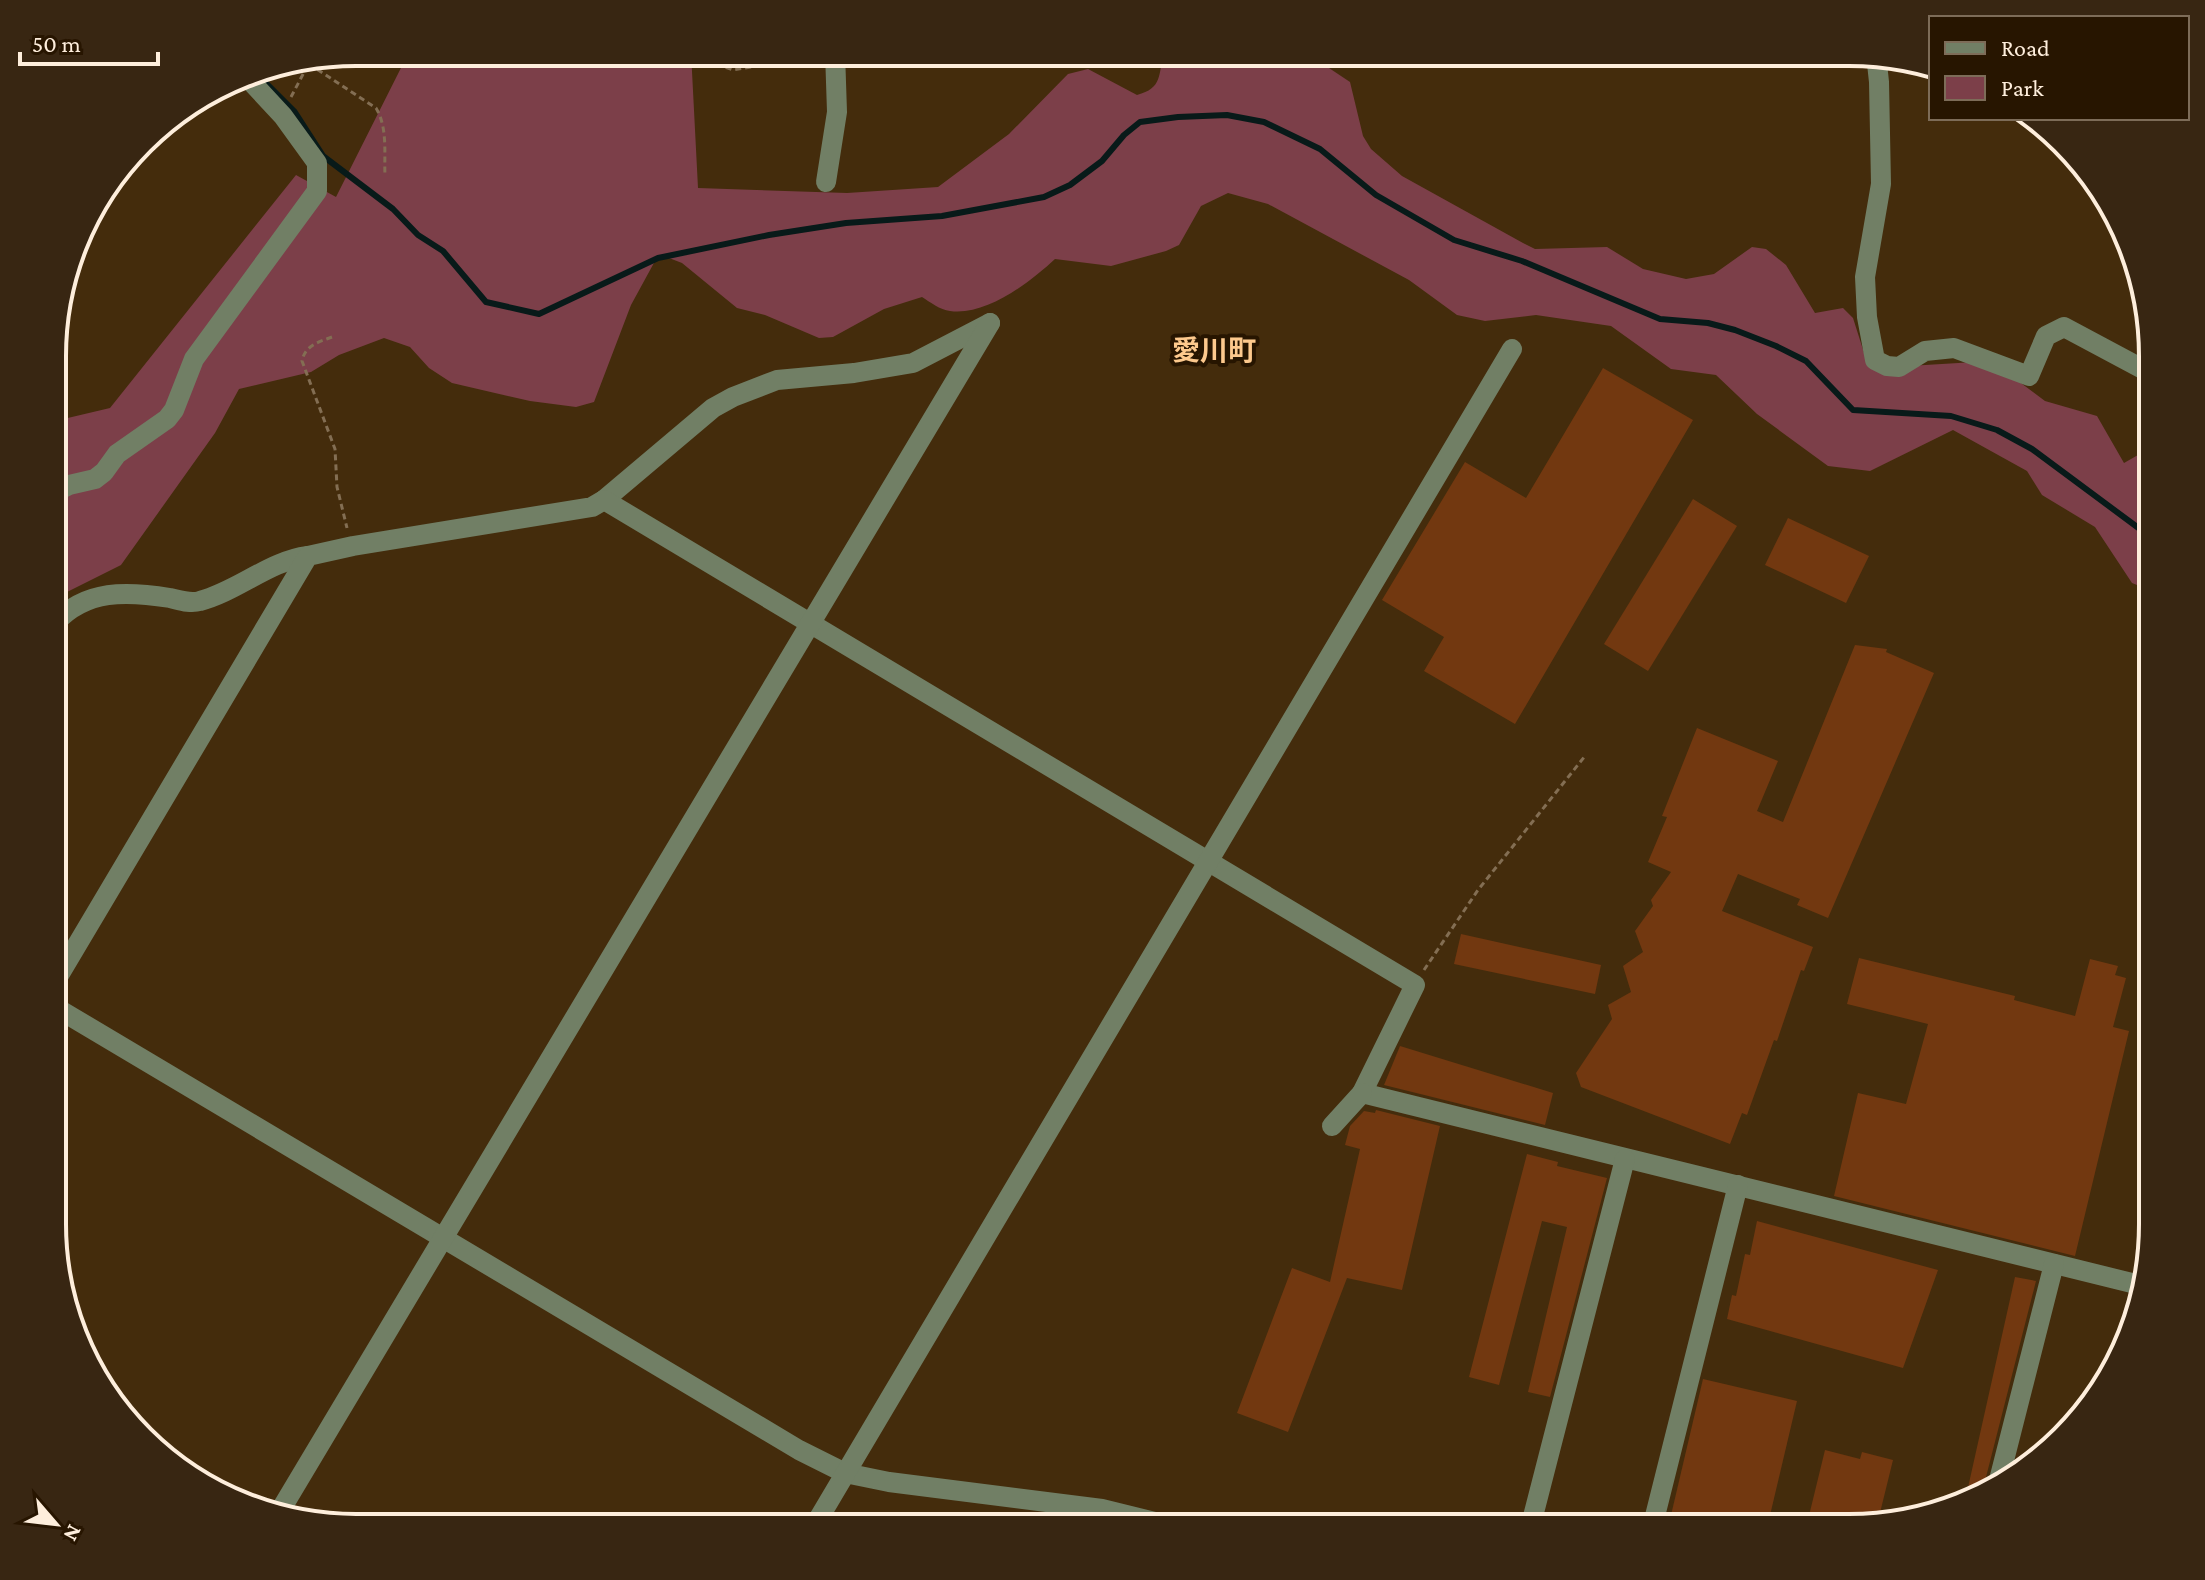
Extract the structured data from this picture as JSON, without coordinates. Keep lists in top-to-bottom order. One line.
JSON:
{"districts":["愛川町"],"legend":["Road","Park"],"scale_bar":"50 m","north":"bottom right"}
